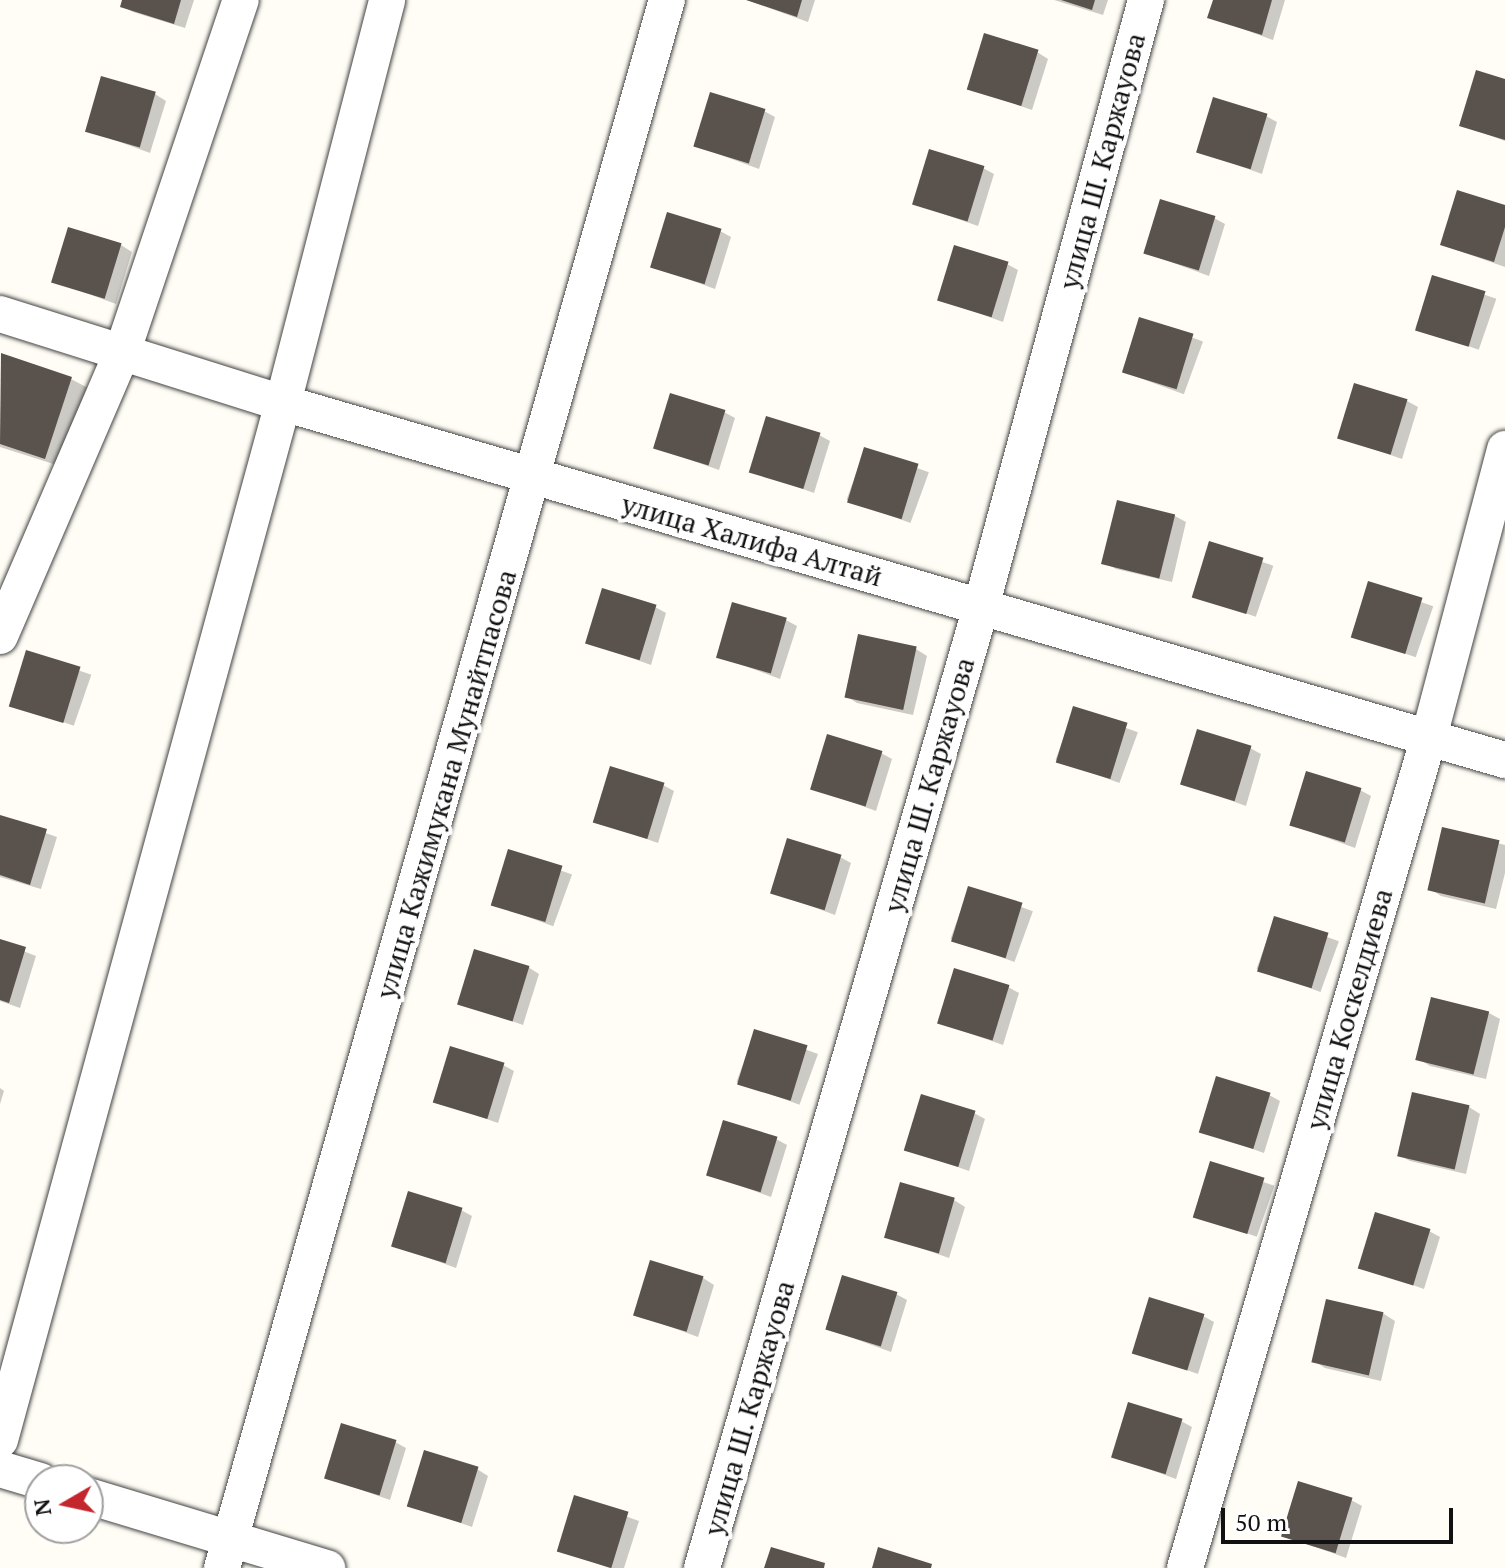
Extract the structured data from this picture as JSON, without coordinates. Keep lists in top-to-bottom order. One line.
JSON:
{"streets":{"street":["улица Ш. Каржауова","улица Халифа Алтай","улица Кажимукана Мунайтпасова","улица Коскелдиева"]},"crossings":[["улица Ш. Каржауова","улица Халифа Алтай"],["улица Халифа Алтай","улица Кажимукана Мунайтпасова"],["улица Халифа Алтай","улица Коскелдиева"]],"scale_bar":"50 m","north":"left"}
